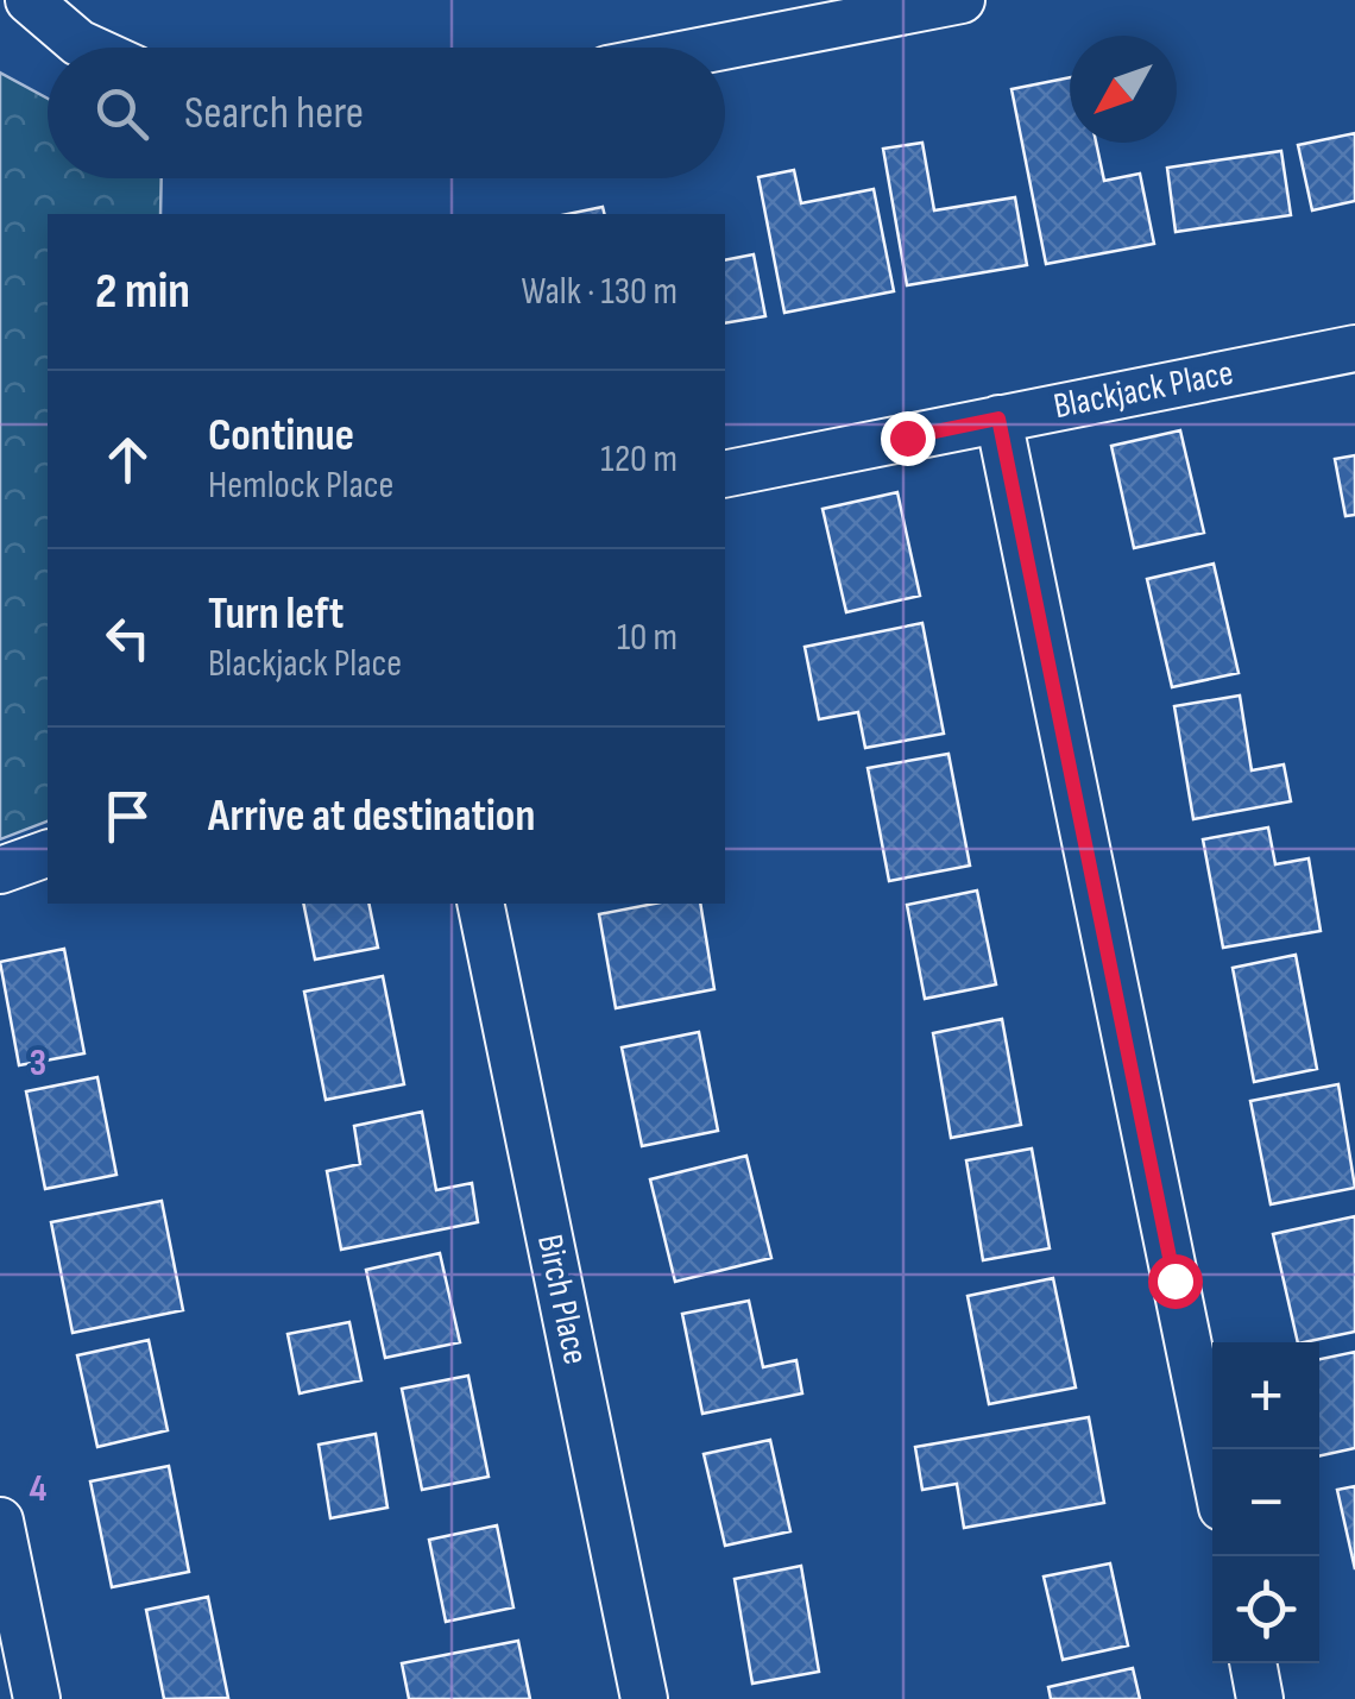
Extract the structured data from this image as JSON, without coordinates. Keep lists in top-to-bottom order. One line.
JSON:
{"streets":{"street":["Blackjack Place","Birch Place"]},"north":"bottom left","page":{"search":"Search here","heading":["2 min","Walk · 130 m"],"list":[["Continue","Hemlock Place","120 m"],["Turn left","Blackjack Place","10 m"],"Arrive at destination"],"map_buttons":["+","−"]},"grid":{"rows":["3","4"]}}
